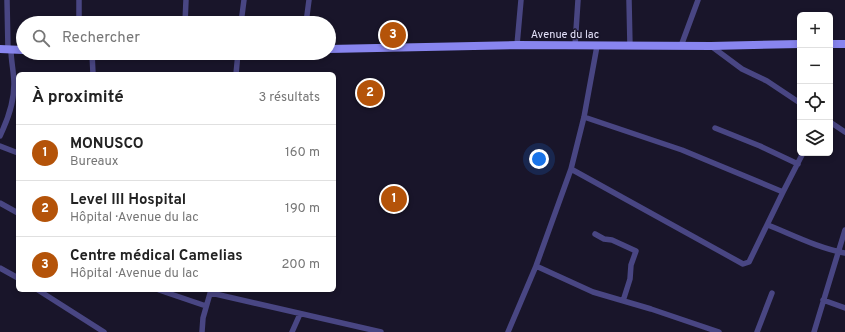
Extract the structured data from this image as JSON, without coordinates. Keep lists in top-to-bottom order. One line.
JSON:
{"streets":{"main road":["Avenue du lac"]},"page":{"map_buttons":["+","−"],"search":"Rechercher","pins":["3","2","1"],"heading":["À proximité","3 résultats"],"list":[{"mark":"1","name":"MONUSCO","note":"Bureaux","value":"160 m"},{"mark":"2","name":"Level III Hospital","note":"Hôpital · Avenue du lac","value":"190 m"},{"mark":"3","name":"Centre médical Camelias","note":"Hôpital · Avenue du lac","value":"200 m"}]}}
